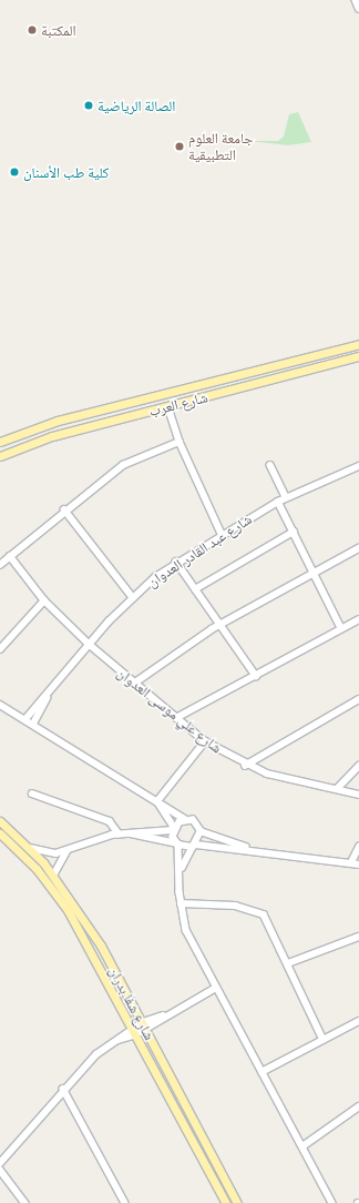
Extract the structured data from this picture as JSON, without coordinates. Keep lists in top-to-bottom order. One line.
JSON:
{"streets":{"main road":["شارع العرب","شارع شفا بدران"],"street":["شارع عبد القادر العدوان","شارع علي موسى العدوان"]},"crossings":[["شارع عبد القادر العدوان","شارع علي موسى العدوان"]],"places":["المكتبة","الصالة الرياضية","جامعة العلوم التطبيقية","كلية طب الأسنان"]}
